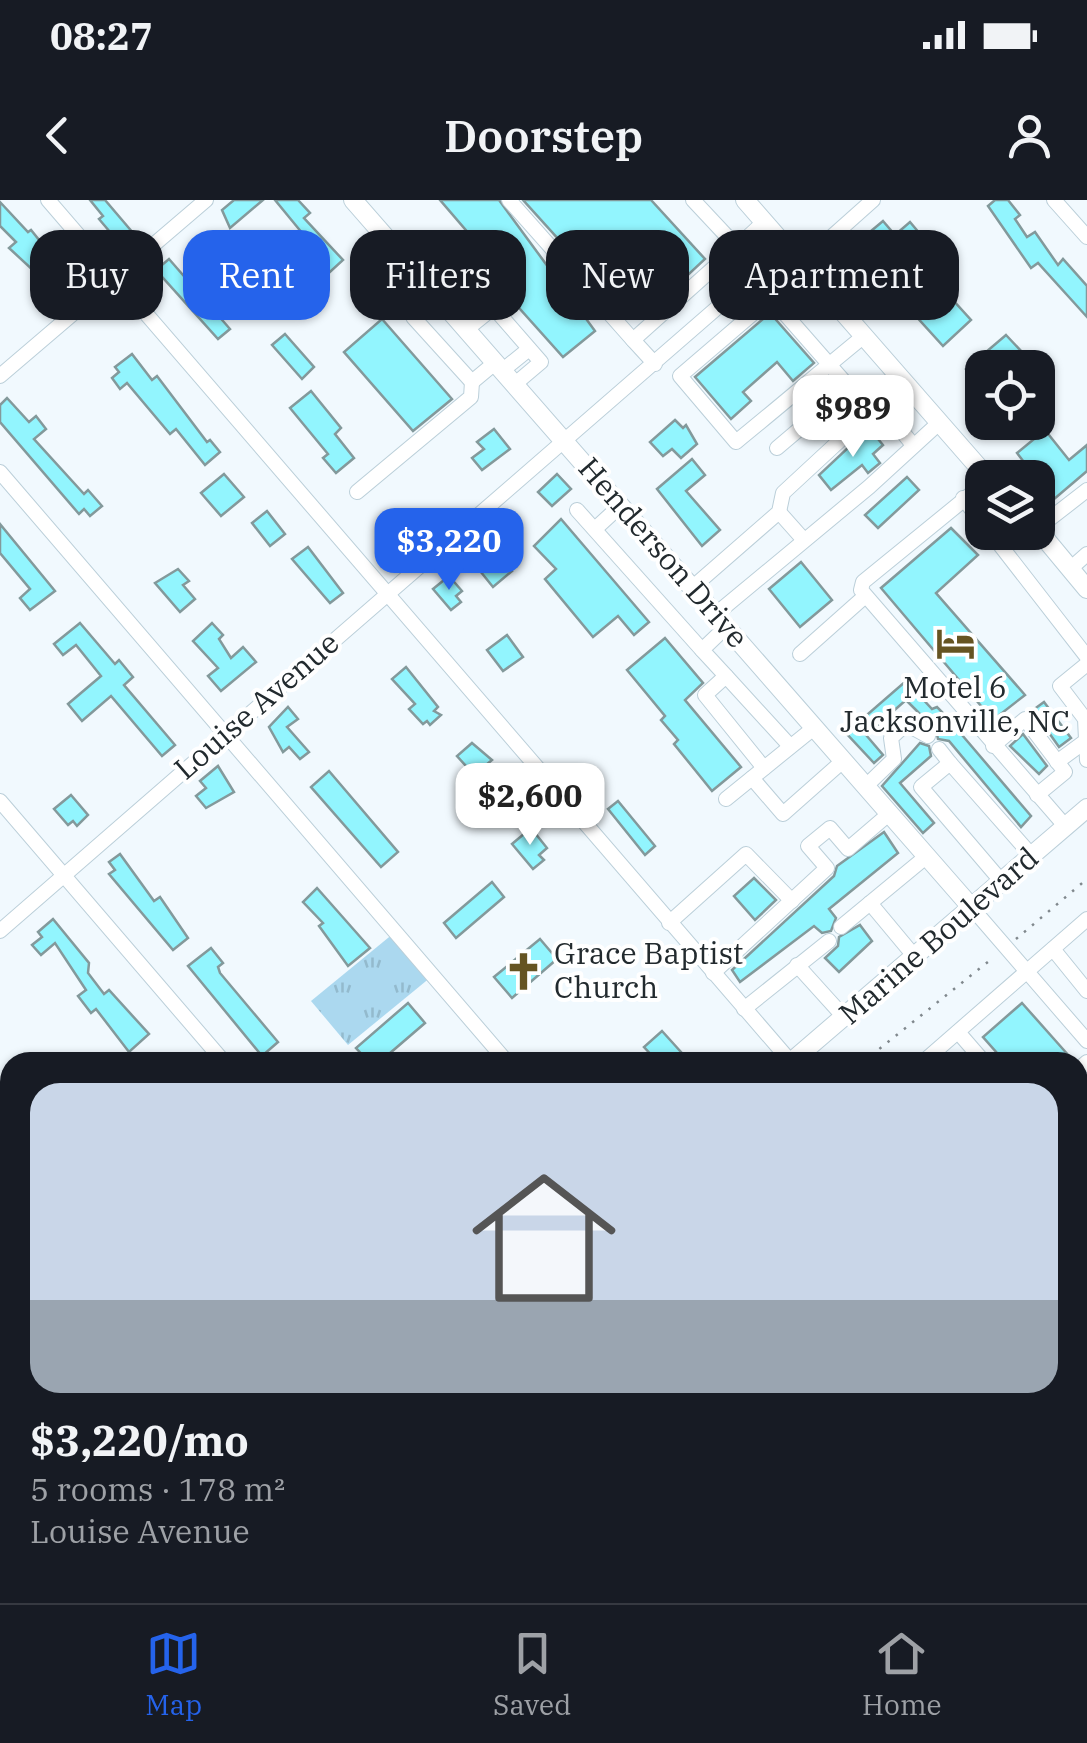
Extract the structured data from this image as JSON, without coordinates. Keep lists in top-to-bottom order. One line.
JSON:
{"streets":{"main road":["Henderson Drive","Marine Boulevard"],"street":["Louise Avenue"]},"crossings":[["Henderson Drive","Louise Avenue"],["Henderson Drive","Marine Boulevard"]],"places":{"hotel":["Motel 6 Jacksonville, NC"],"church":["Grace Baptist Church"]},"page":{"status":"08:27","header":"Doorstep","chip":["Buy","Rent","Filters","New","Apartment"],"price":["$989","$3,220","$2,600"],"list":[{"name":"$3,220/mo","note":"5 rooms · 178 m² · Louise Avenue"}],"tabs":["Map","Saved","Home"]}}
